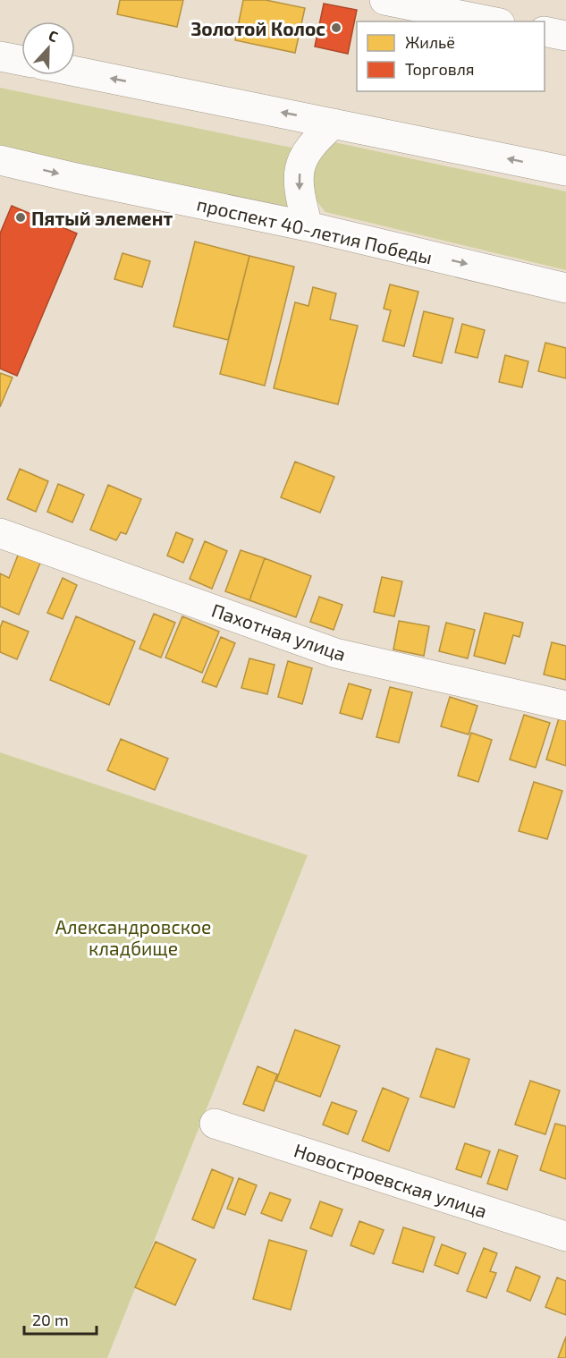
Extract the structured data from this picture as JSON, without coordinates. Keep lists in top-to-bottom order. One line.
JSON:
{"streets":{"main road":["проспект 40-летия Победы","Пахотная улица","Новостроевская улица"]},"parks":["Александровское кладбище"],"places":["Золотой Колос","Пятый элемент"],"legend":["Жильё","Торговля"],"scale_bar":"20 m","north":"top"}
